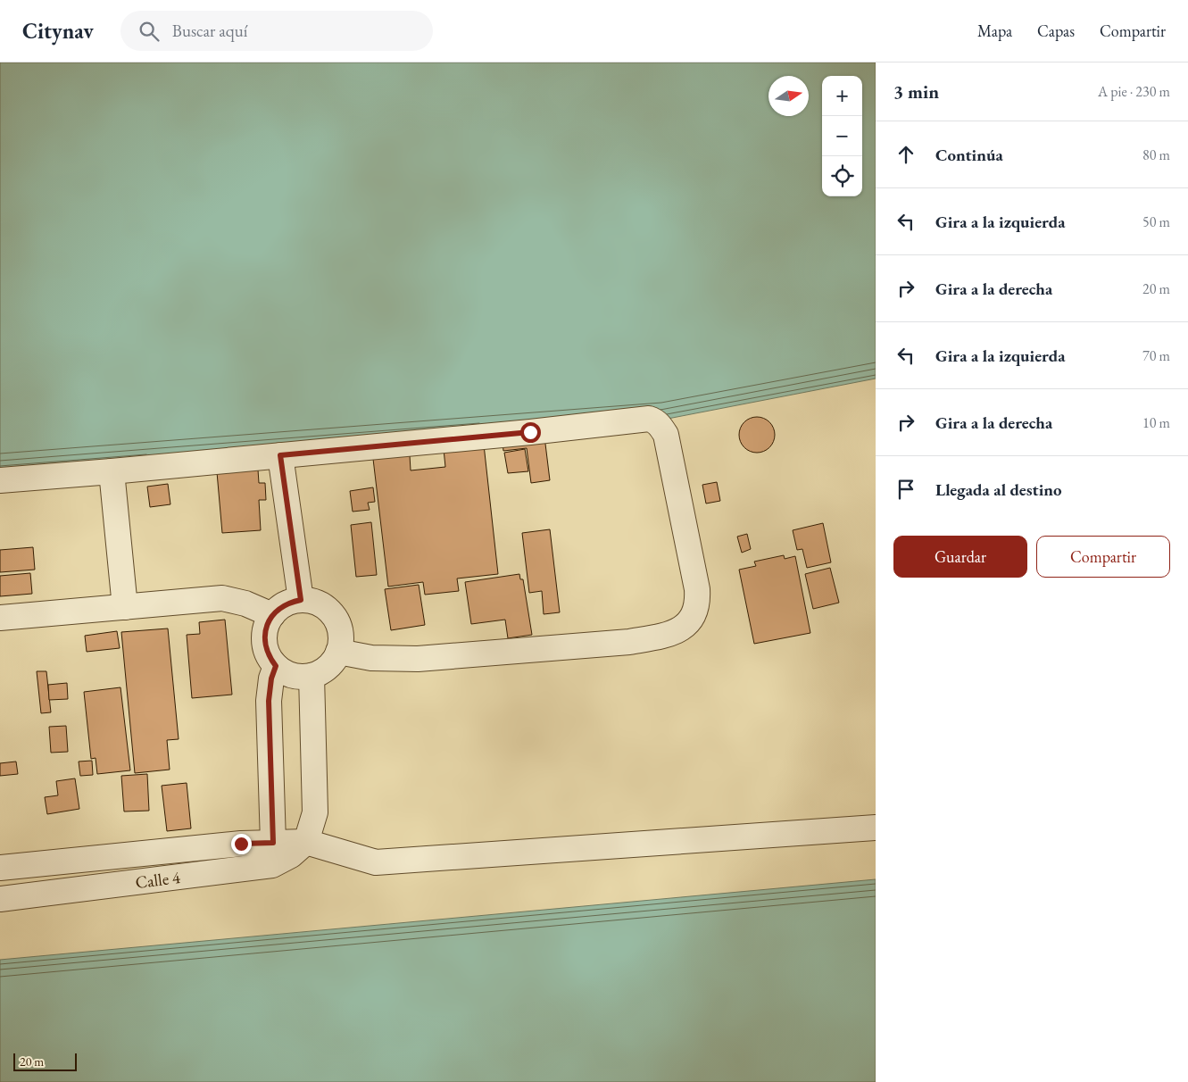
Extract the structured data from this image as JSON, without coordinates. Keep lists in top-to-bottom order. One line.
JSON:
{"streets":{"lane":["Calle 4"]},"scale_bar":"20 m","north":"right","page":{"header":"Citynav","search":"Buscar aquí","nav":["Mapa","Capas","Compartir"],"heading":["3 min","A pie · 230 m"],"map_buttons":["+","−"],"list":[["Continúa","80 m"],["Gira a la izquierda","50 m"],["Gira a la derecha","20 m"],["Gira a la izquierda","70 m"],["Gira a la derecha","10 m"],"Llegada al destino"],"buttons":["Guardar","Compartir"],"scale":"20 m"}}
